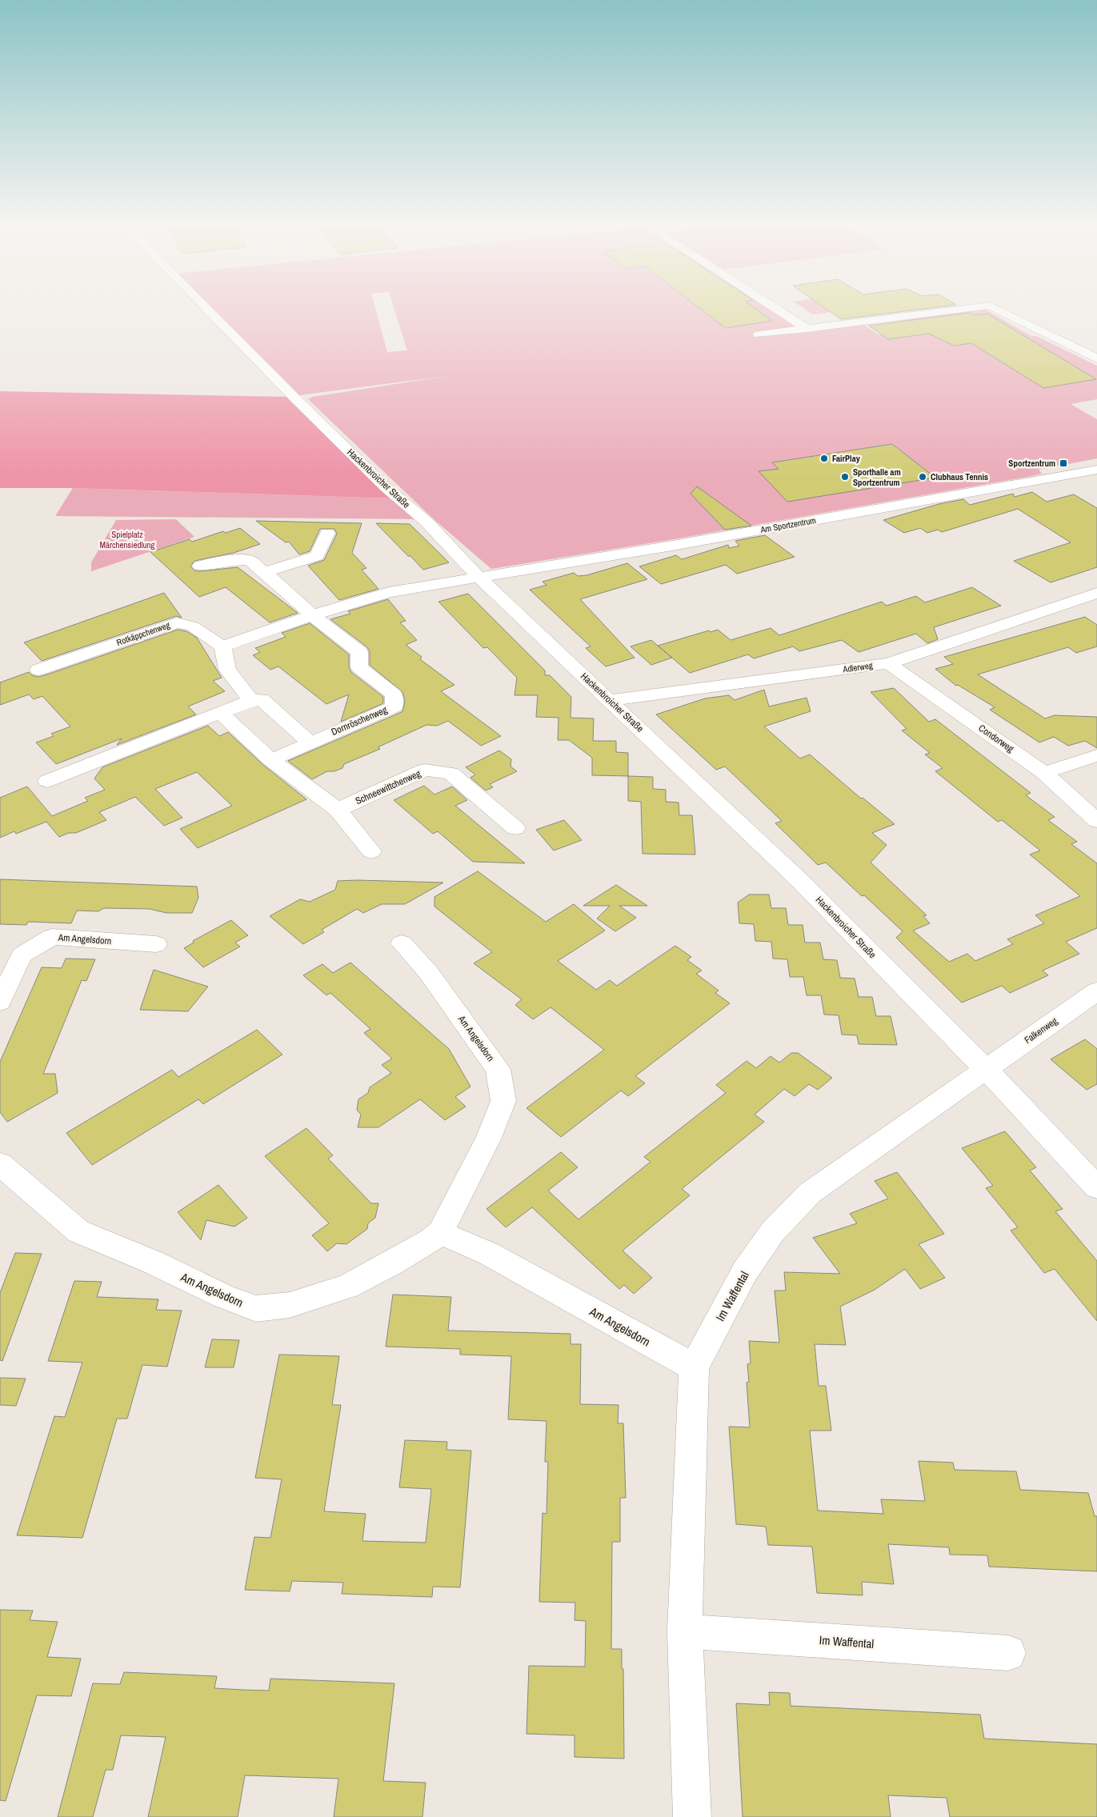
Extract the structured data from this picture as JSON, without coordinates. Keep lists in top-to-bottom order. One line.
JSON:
{"streets":{"street":["Hackenbroicher Straße","Am Sportzentrum","Rotkäppchenweg","Adlerweg","Dornröschenweg","Condorweg","Schneewittchenweg","Am Angelsdorn","Falkenweg","Im Waffental"]},"crossings":[["Hackenbroicher Straße","Am Sportzentrum"],["Hackenbroicher Straße","Adlerweg"],["Hackenbroicher Straße","Falkenweg"],["Hackenbroicher Straße","Im Waffental"],["Adlerweg","Condorweg"],["Am Angelsdorn","Im Waffental"],["Falkenweg","Im Waffental"]],"parks":["Spielplatz Märchensiedlung"],"places":{"other":["FairPlay","Sporthalle am Sportzentrum","Clubhaus Tennis"],"transit":["Sportzentrum"]}}
